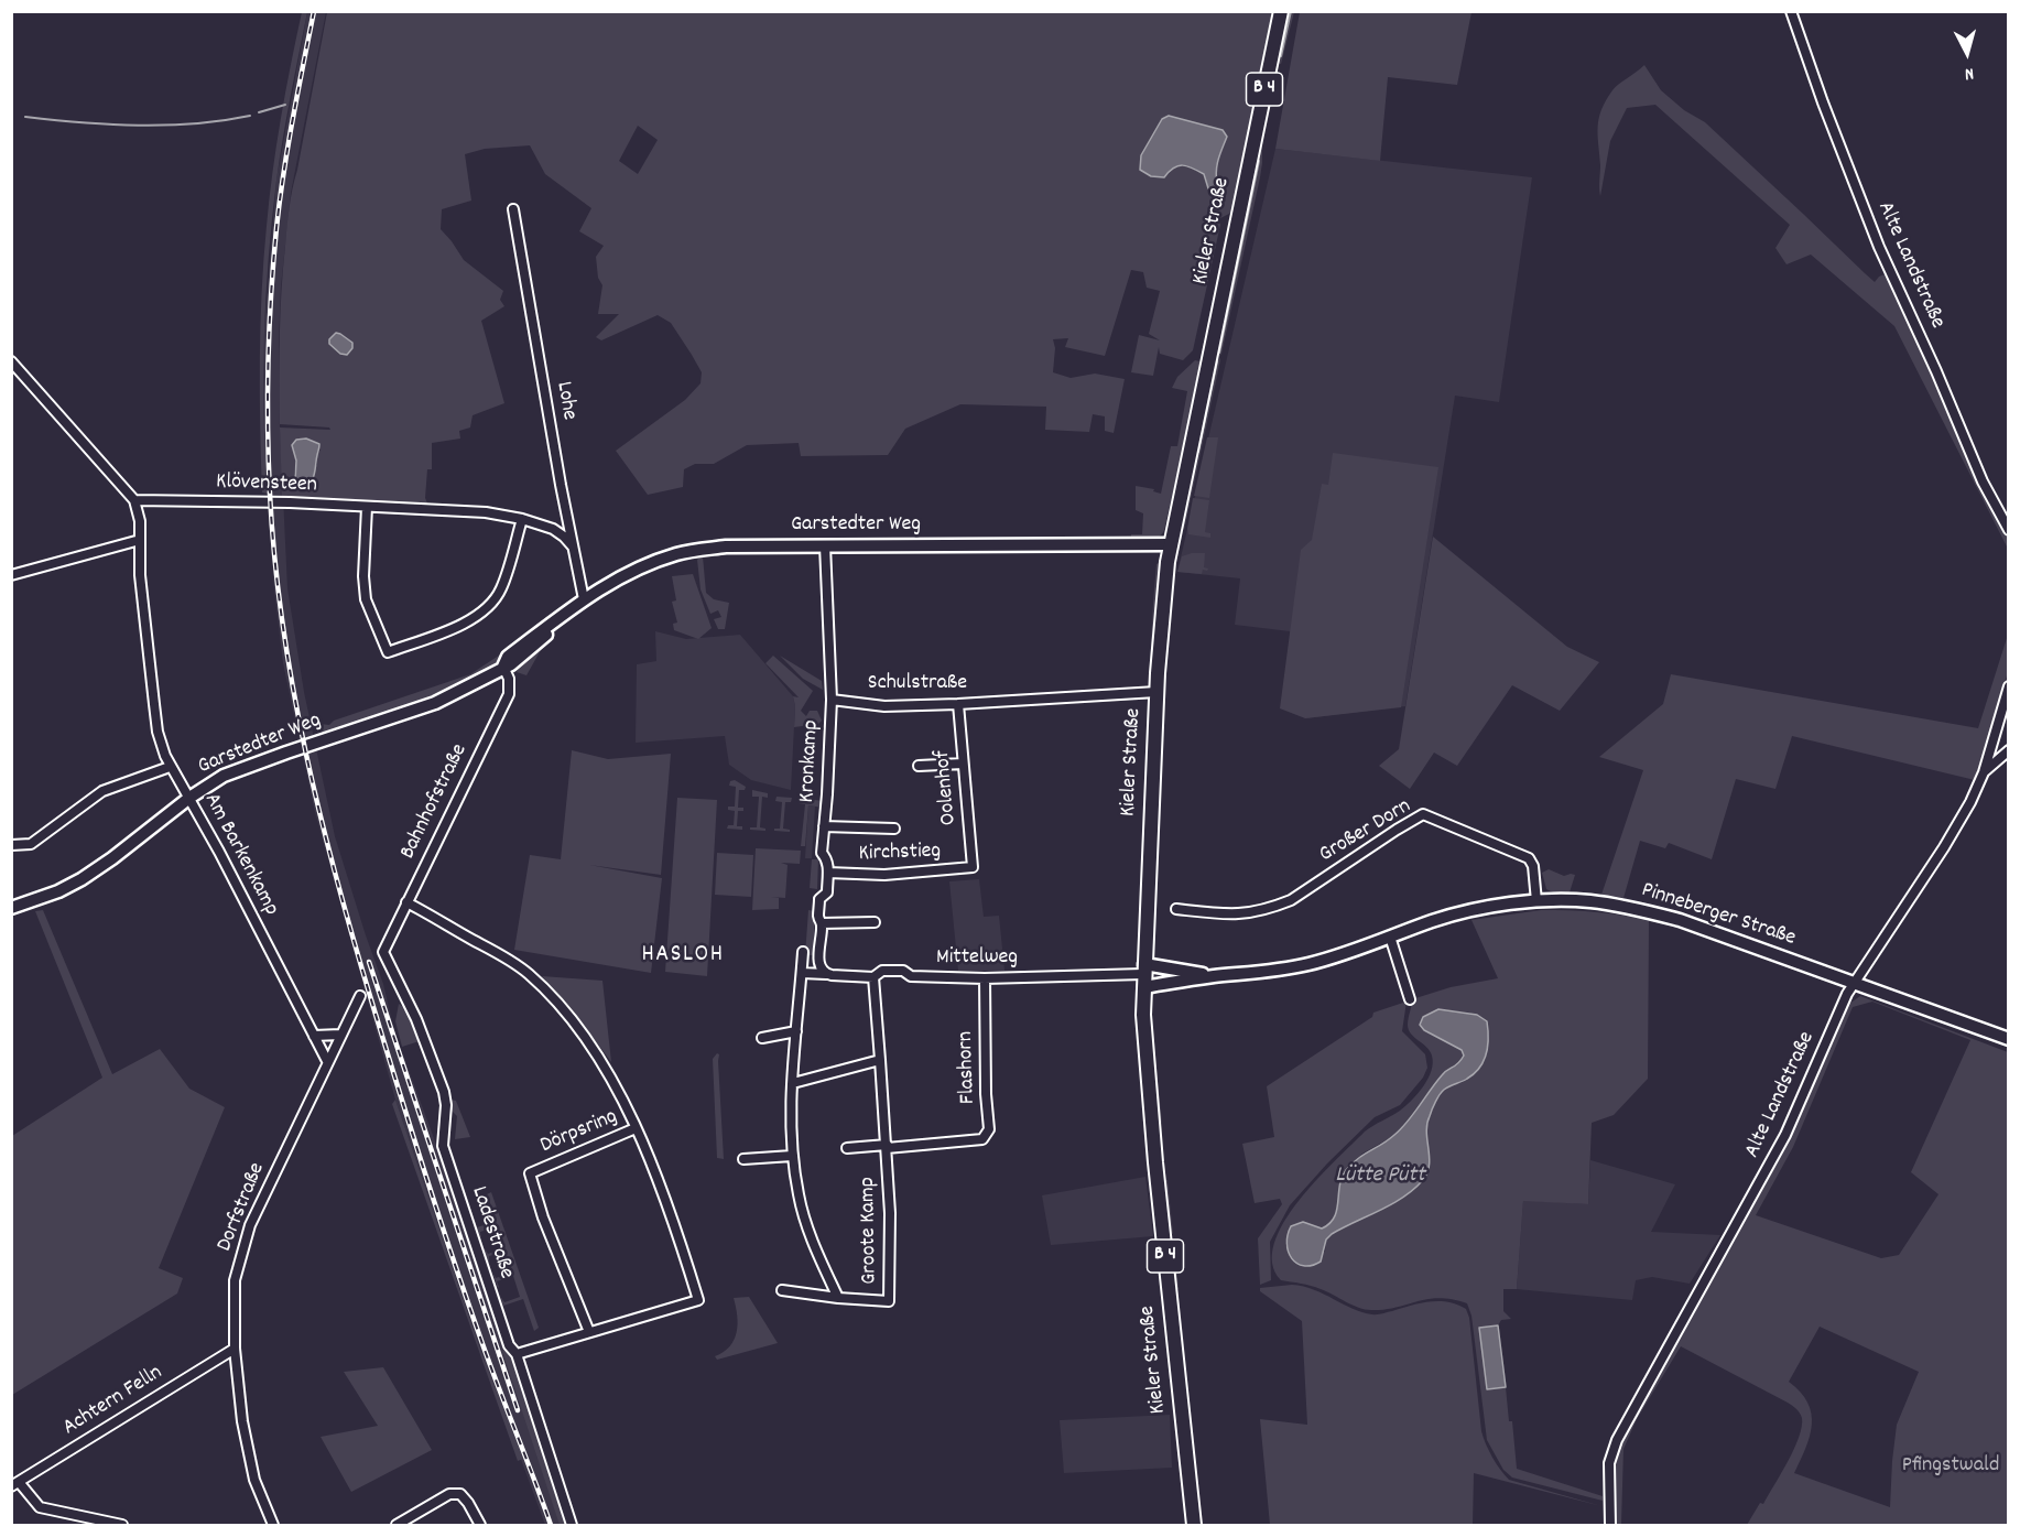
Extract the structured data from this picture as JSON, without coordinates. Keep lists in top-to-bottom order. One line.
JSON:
{"streets":{"main road":["B 4","Kieler Straße","Garstedter Weg","Pinneberger Straße"],"street":["Alte Landstraße","Lohe","Klövensteen","Schulstraße","Kronkamp","Oolenhof","Bahnhofstraße","Großer Dorn","Kirchstieg","Am Barkenkamp","Mittelweg","Flashorn","Dörpsring","Dorfstraße","Groote Kamp","Ladestraße","Achtern Felln"]},"crossings":[["Kieler Straße","Garstedter Weg"],["Kieler Straße","Schulstraße"],["Kieler Straße","Pinneberger Straße"],["Kieler Straße","Mittelweg"],["Alte Landstraße","Pinneberger Straße"],["Lohe","Klövensteen"],["Lohe","Garstedter Weg"],["Klövensteen","Am Barkenkamp"],["Garstedter Weg","Bahnhofstraße"],["Garstedter Weg","Am Barkenkamp"],["Schulstraße","Kronkamp"],["Schulstraße","Oolenhof"],["Kronkamp","Kirchstieg"],["Oolenhof","Kirchstieg"],["Bahnhofstraße","Ladestraße"],["Großer Dorn","Pinneberger Straße"],["Am Barkenkamp","Dorfstraße"],["Pinneberger Straße","Mittelweg"],["Mittelweg","Flashorn"],["Mittelweg","Groote Kamp"],["Flashorn","Groote Kamp"],["Dörpsring","Ladestraße"],["Dorfstraße","Achtern Felln"]],"districts":["HASLOH"],"water":["Lütte Pütt"],"parks":["Pfingstwald"],"north":"bottom"}
